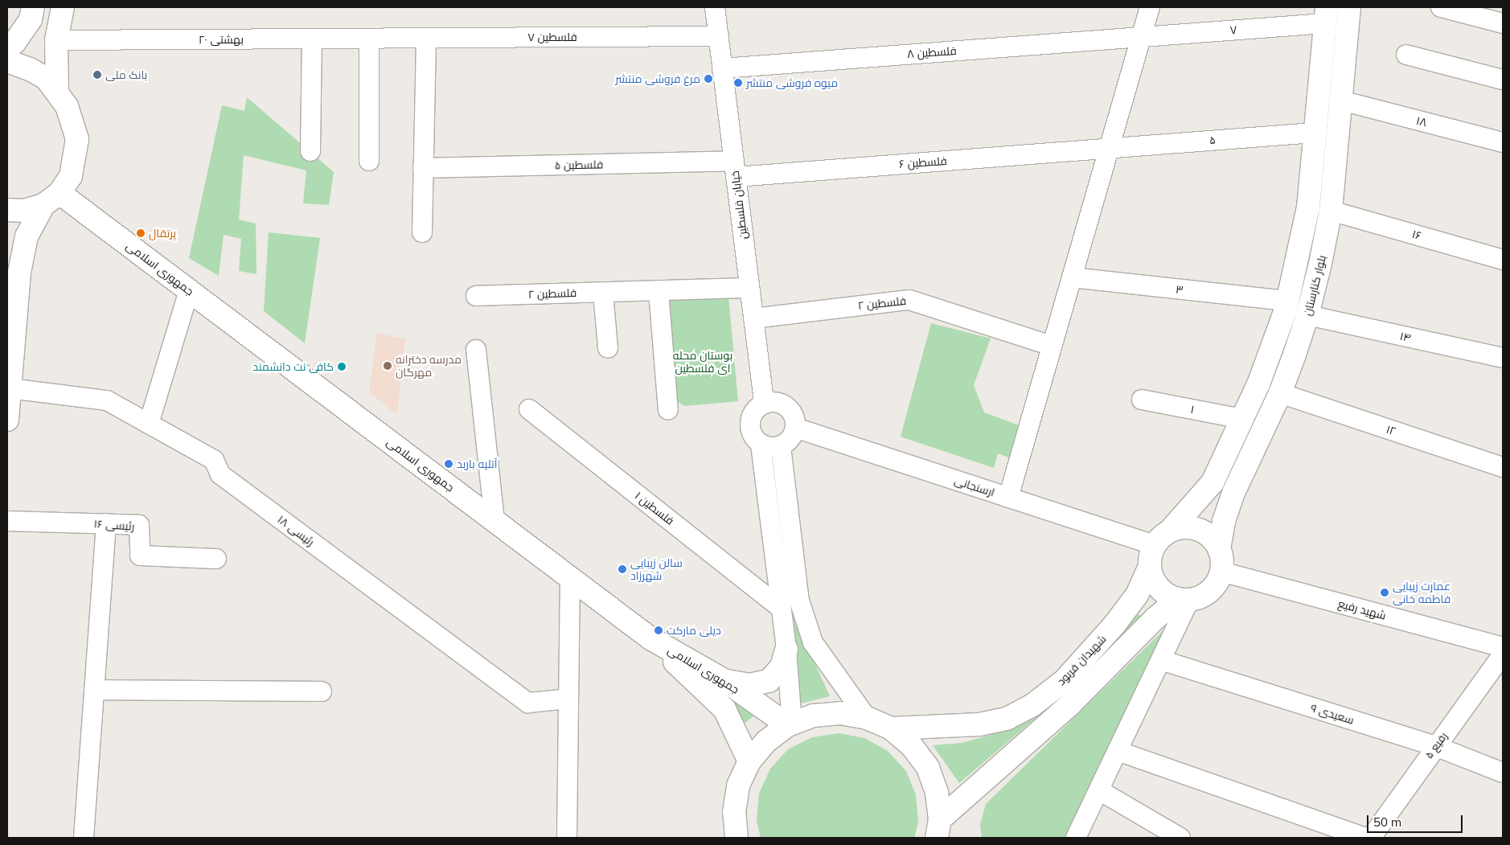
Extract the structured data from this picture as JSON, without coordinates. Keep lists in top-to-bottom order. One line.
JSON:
{"streets":{"main road":["جمهوری اسلامی","بلوار کنارستان","شهيدان فربود"],"street":["۷","فلسطین ۷","بهشتی ۲۰","فلسطین ۸","۱۸","۵","فلسطین ۶","فلسطین ۵","خیابان فلسطین","۱۶","۳","فلسطین ۲","۱۴","۱","۱۲","ارسنجانی","فلسطین ۱","رئیسی ۱۶","رئیسی ۱۸","شهید رفیع","سعیدی ۹","رفیع ۵"]},"crossings":[["۷","فلسطین ۸"],["۷","بلوار کنارستان"],["فلسطین ۷","بهشتی ۲۰"],["فلسطین ۷","خیابان فلسطین"],["فلسطین ۸","خیابان فلسطین"],["۱۸","بلوار کنارستان"],["۵","فلسطین ۶"],["۵","بلوار کنارستان"],["فلسطین ۶","فلسطین ۵"],["فلسطین ۶","خیابان فلسطین"],["فلسطین ۵","خیابان فلسطین"],["خیابان فلسطین","فلسطین ۲"],["خیابان فلسطین","ارسنجانی"],["۱۶","بلوار کنارستان"],["بلوار کنارستان","۳"],["بلوار کنارستان","۱۴"],["بلوار کنارستان","۱"],["بلوار کنارستان","۱۲"],["بلوار کنارستان","ارسنجانی"],["بلوار کنارستان","شهید رفیع"],["بلوار کنارستان","شهيدان فربود"],["ارسنجانی","شهید رفیع"],["ارسنجانی","شهيدان فربود"],["شهید رفیع","شهيدان فربود"],["سعیدی ۹","رفیع ۵"]],"parks":["بوستان محله ای فلسطین"],"places":["بانک ملی","مرغ فروشی منتشر","میوه فروشی منتشر","پرتقال","مدرسه دخترانه مهرگان","کافی نت دانشمند","آتلیه باربد","سالن زیبایی شهرزاد","عمارت زیبایی فاطمه خانی","دیلی مارکت"],"scale_bar":"50 m"}
